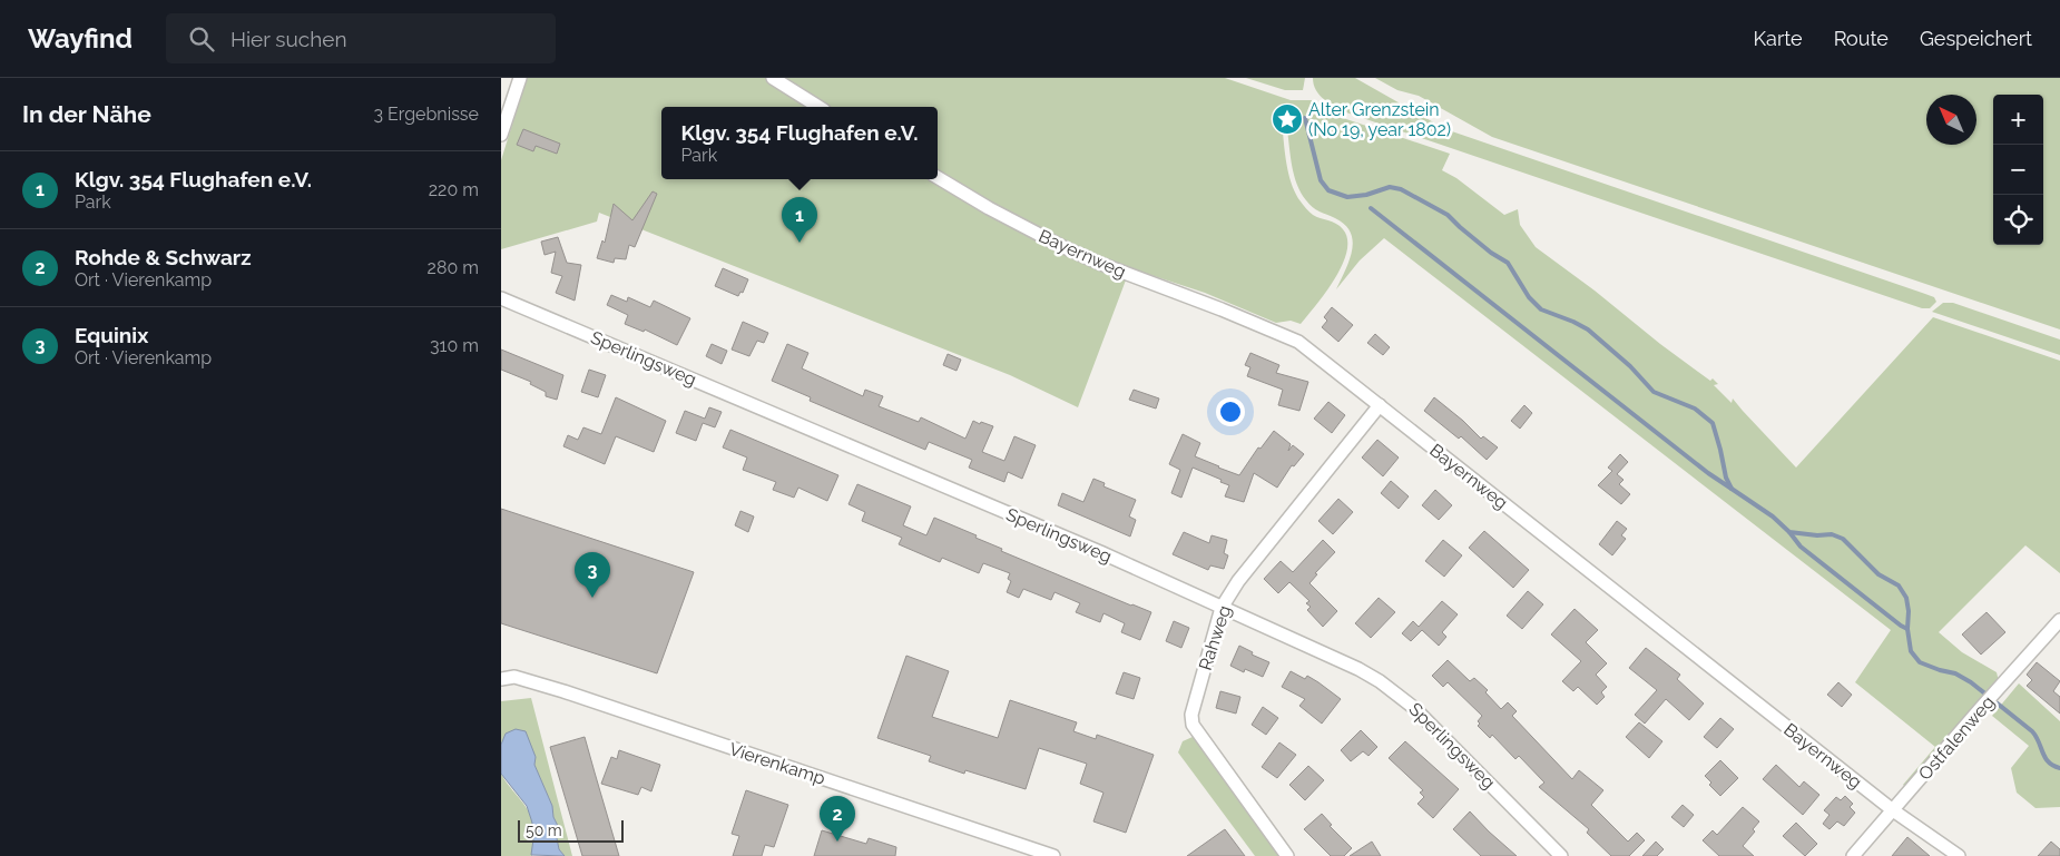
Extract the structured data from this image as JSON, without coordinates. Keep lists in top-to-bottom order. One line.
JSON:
{"streets":{"street":["Bayernweg","Sperlingsweg","Rahweg","Ostfalenweg","Vierenkamp"]},"crossings":[["Bayernweg","Rahweg"],["Bayernweg","Ostfalenweg"],["Sperlingsweg","Rahweg"]],"places":{"place":["Alter Grenzstein (No 19, year 1802)"]},"scale_bar":"50 m","north":"top left","page":{"header":"Wayfind","search":"Hier suchen","nav":["Karte","Route","Gespeichert"],"heading":["In der Nähe","3 Ergebnisse"],"map_buttons":["+","−"],"popup":["Klgv. 354 Flughafen e.V.","Park"],"list":[{"mark":"1","name":"Klgv. 354 Flughafen e.V.","note":"Park","value":"220 m"},{"mark":"2","name":"Rohde & Schwarz","note":"Ort · Vierenkamp","value":"280 m"},{"mark":"3","name":"Equinix","note":"Ort · Vierenkamp","value":"310 m"}],"pins":["1","3","2"],"scale":"50 m"}}
